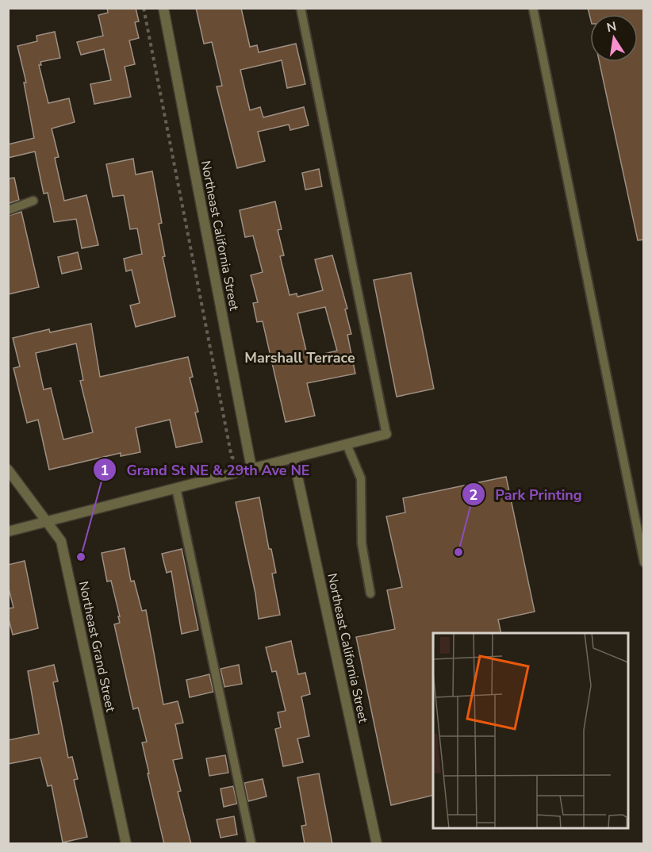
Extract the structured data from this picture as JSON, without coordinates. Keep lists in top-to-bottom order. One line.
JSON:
{"streets":{"street":["Northeast California Street","Northeast Grand Street"]},"districts":["Marshall Terrace"],"places":["Park Printing","Grand St NE & 29th Ave NE"],"north":"top"}
